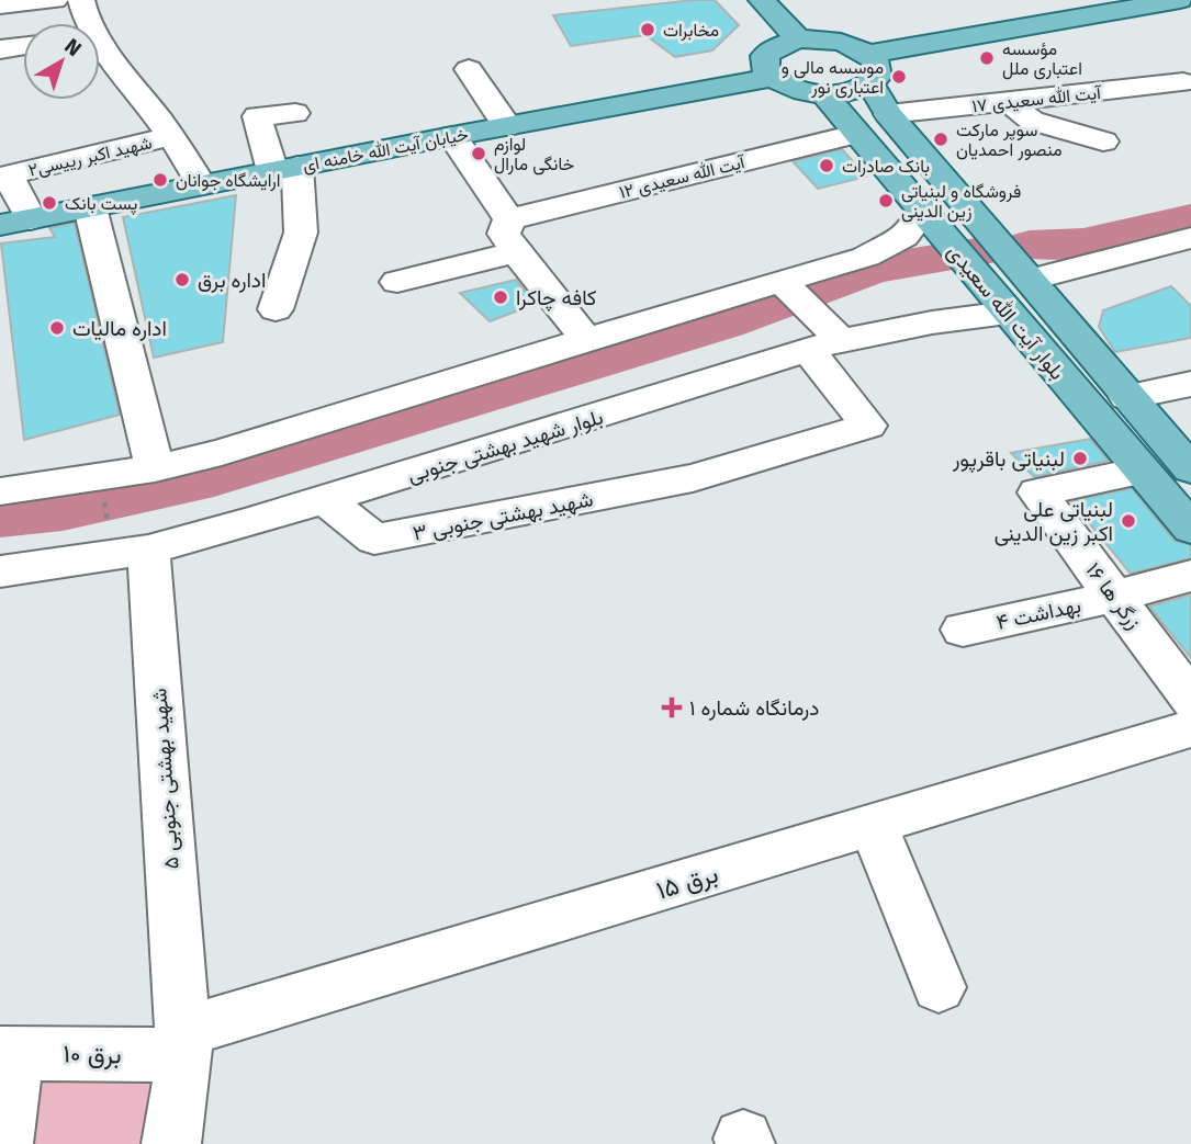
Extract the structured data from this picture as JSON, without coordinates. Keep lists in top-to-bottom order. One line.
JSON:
{"streets":{"main road":["خیابان آیت الله خامنه ای","بلوار آیت الله سعیدی"],"street":["آیت الله سعیدی ۱۷","شهید اکبر رییسی۲","آیت الله سعیدی ۱۲","بلوار شهید بهشتی جنوبی","شهید بهشتی جنوبی ۳","زرگر ها ۱۶","بهداشت ۴","شهید بهشتی جنوبی ۵","برق ۱۵","برق ۱۰"]},"crossings":[["آیت الله سعیدی ۱۷","بلوار آیت الله سعیدی"],["خیابان آیت الله خامنه ای","شهید اکبر رییسی۲"],["آیت الله سعیدی ۱۲","بلوار آیت الله سعیدی"],["بلوار آیت الله سعیدی","بلوار شهید بهشتی جنوبی"],["بلوار آیت الله سعیدی","زرگر ها ۱۶"],["بلوار شهید بهشتی جنوبی","شهید بهشتی جنوبی ۳"],["بلوار شهید بهشتی جنوبی","شهید بهشتی جنوبی ۵"],["زرگر ها ۱۶","بهداشت ۴"],["شهید بهشتی جنوبی ۵","برق ۱۵"],["شهید بهشتی جنوبی ۵","برق ۱۰"],["برق ۱۵","برق ۱۰"]],"places":{"other":["مخابرات","مؤسسه اعتباری ملل","موسسه مالی و اعتباری نور","سوپر مارکت منصور احمدیان","لوازم خانگی مارال","بانک صادرات","ارایشگاه جوانان","فروشگاه و لبنیاتی زین الدینی","پست بانک","اداره برق","کافه چاکرا","اداره مالیات","لبنیاتی باقرپور","لبنیاتی علی اکبر زین الدینی"],"health":["درمانگاه شماره ۱"]},"north":"top right"}
